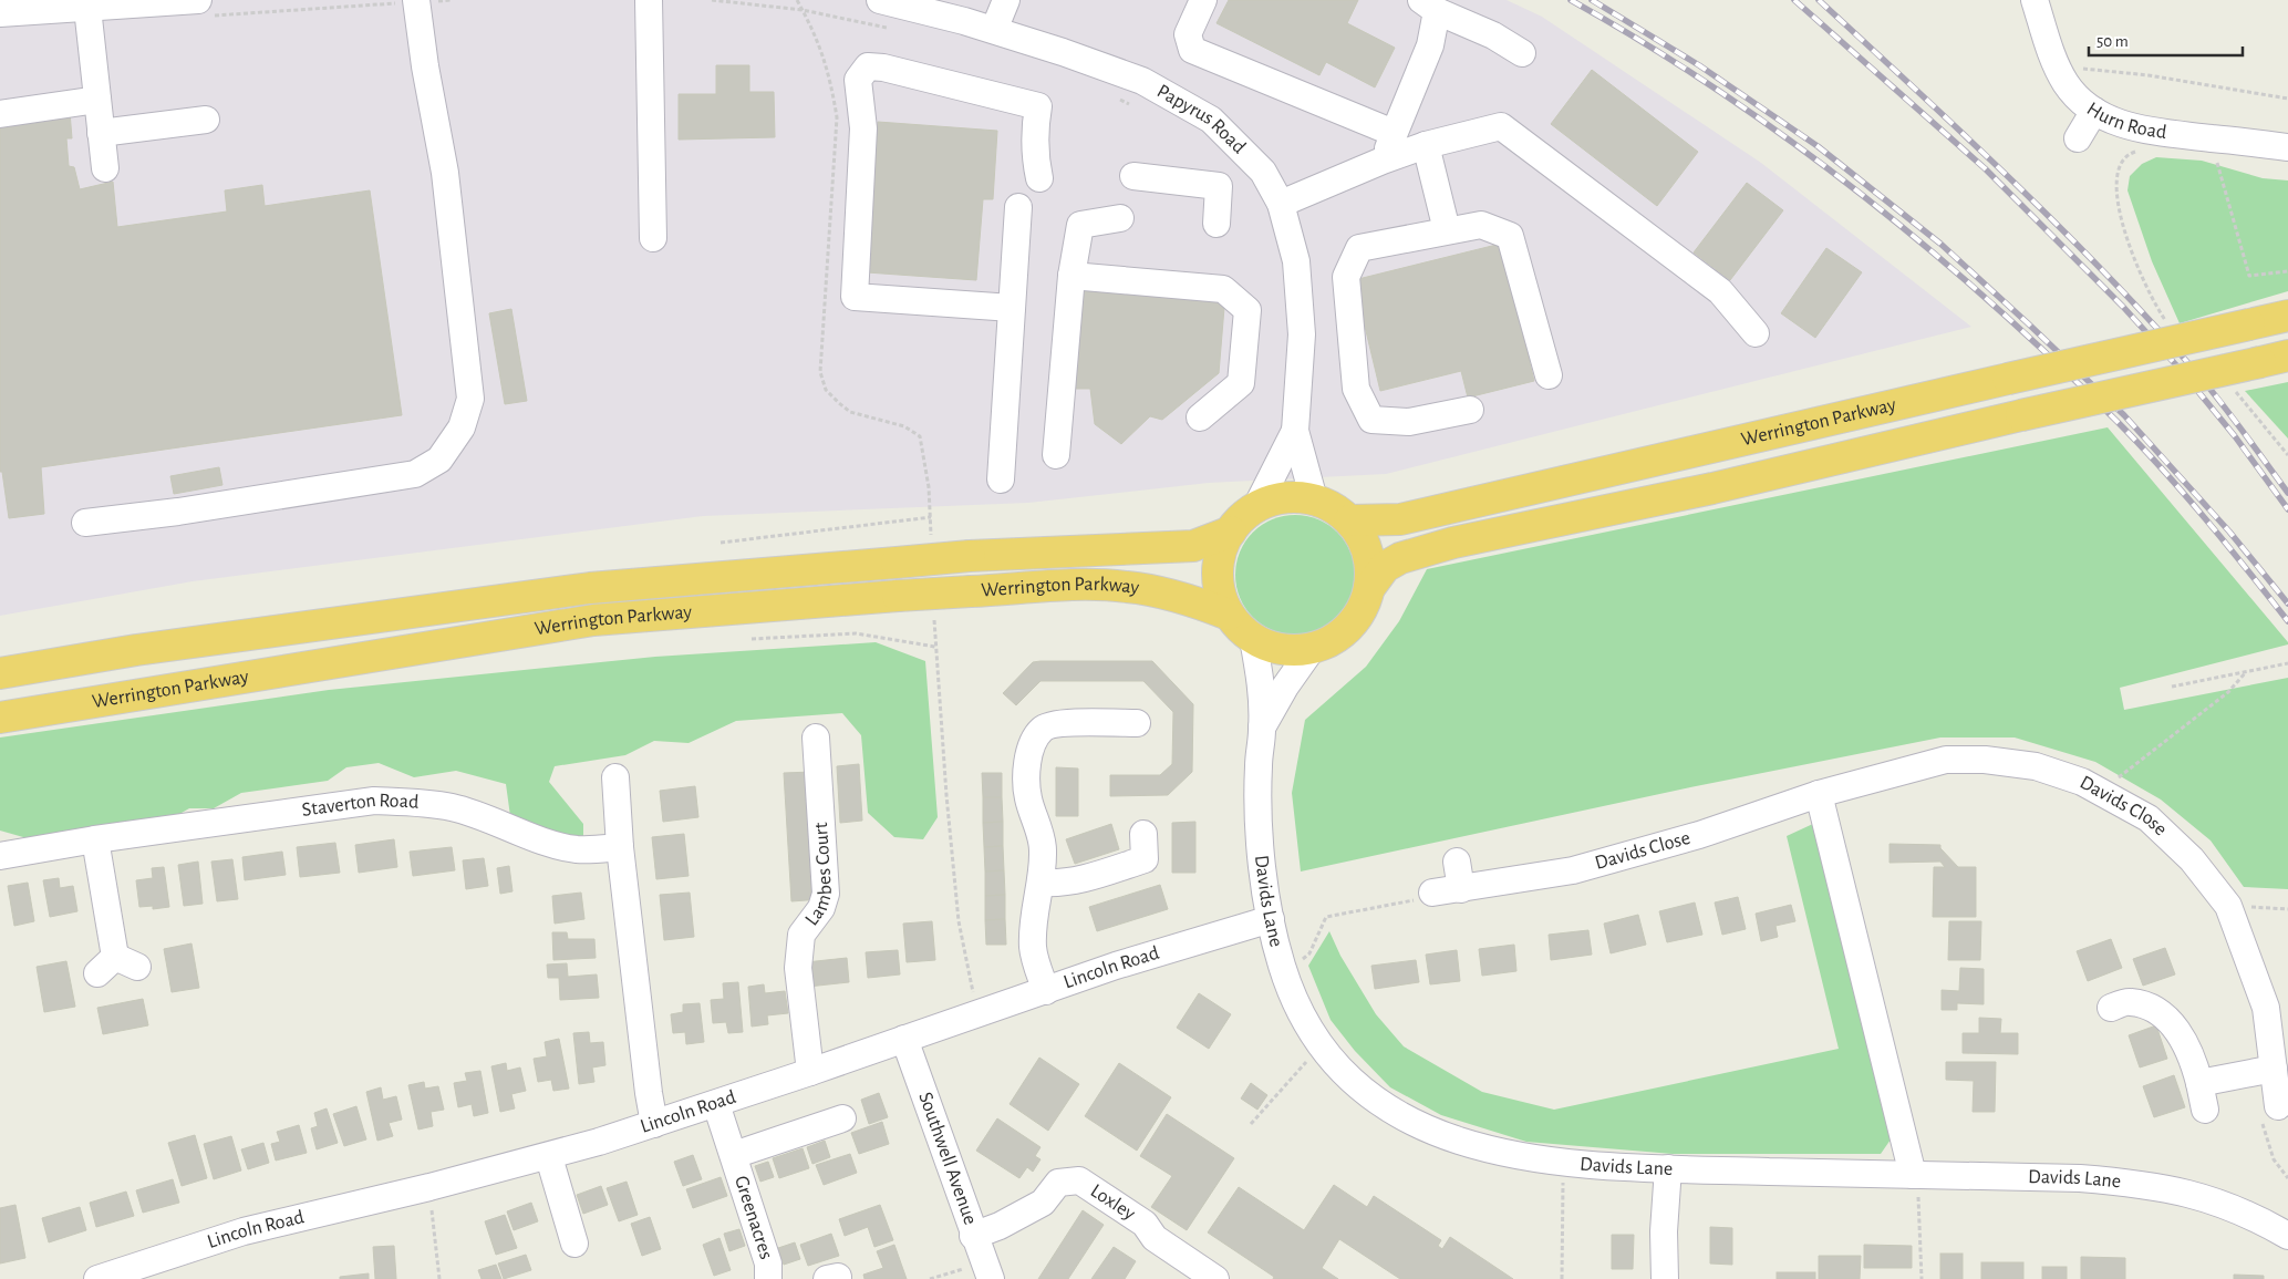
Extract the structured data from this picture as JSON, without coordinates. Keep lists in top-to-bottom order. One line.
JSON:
{"streets":{"highway":["Werrington Parkway"],"street":["Hurn Road","Papyrus Road","Staverton Road","Davids Close","Lambes Court","Davids Lane","Lincoln Road","Southwell Avenue","Loxley","Greenacres"]},"crossings":[["Papyrus Road","Werrington Parkway"],["Papyrus Road","Davids Lane"],["Werrington Parkway","Davids Lane"],["Lambes Court","Lincoln Road"],["Davids Lane","Lincoln Road"],["Lincoln Road","Southwell Avenue"],["Lincoln Road","Greenacres"],["Southwell Avenue","Loxley"]],"scale_bar":"50 m"}
